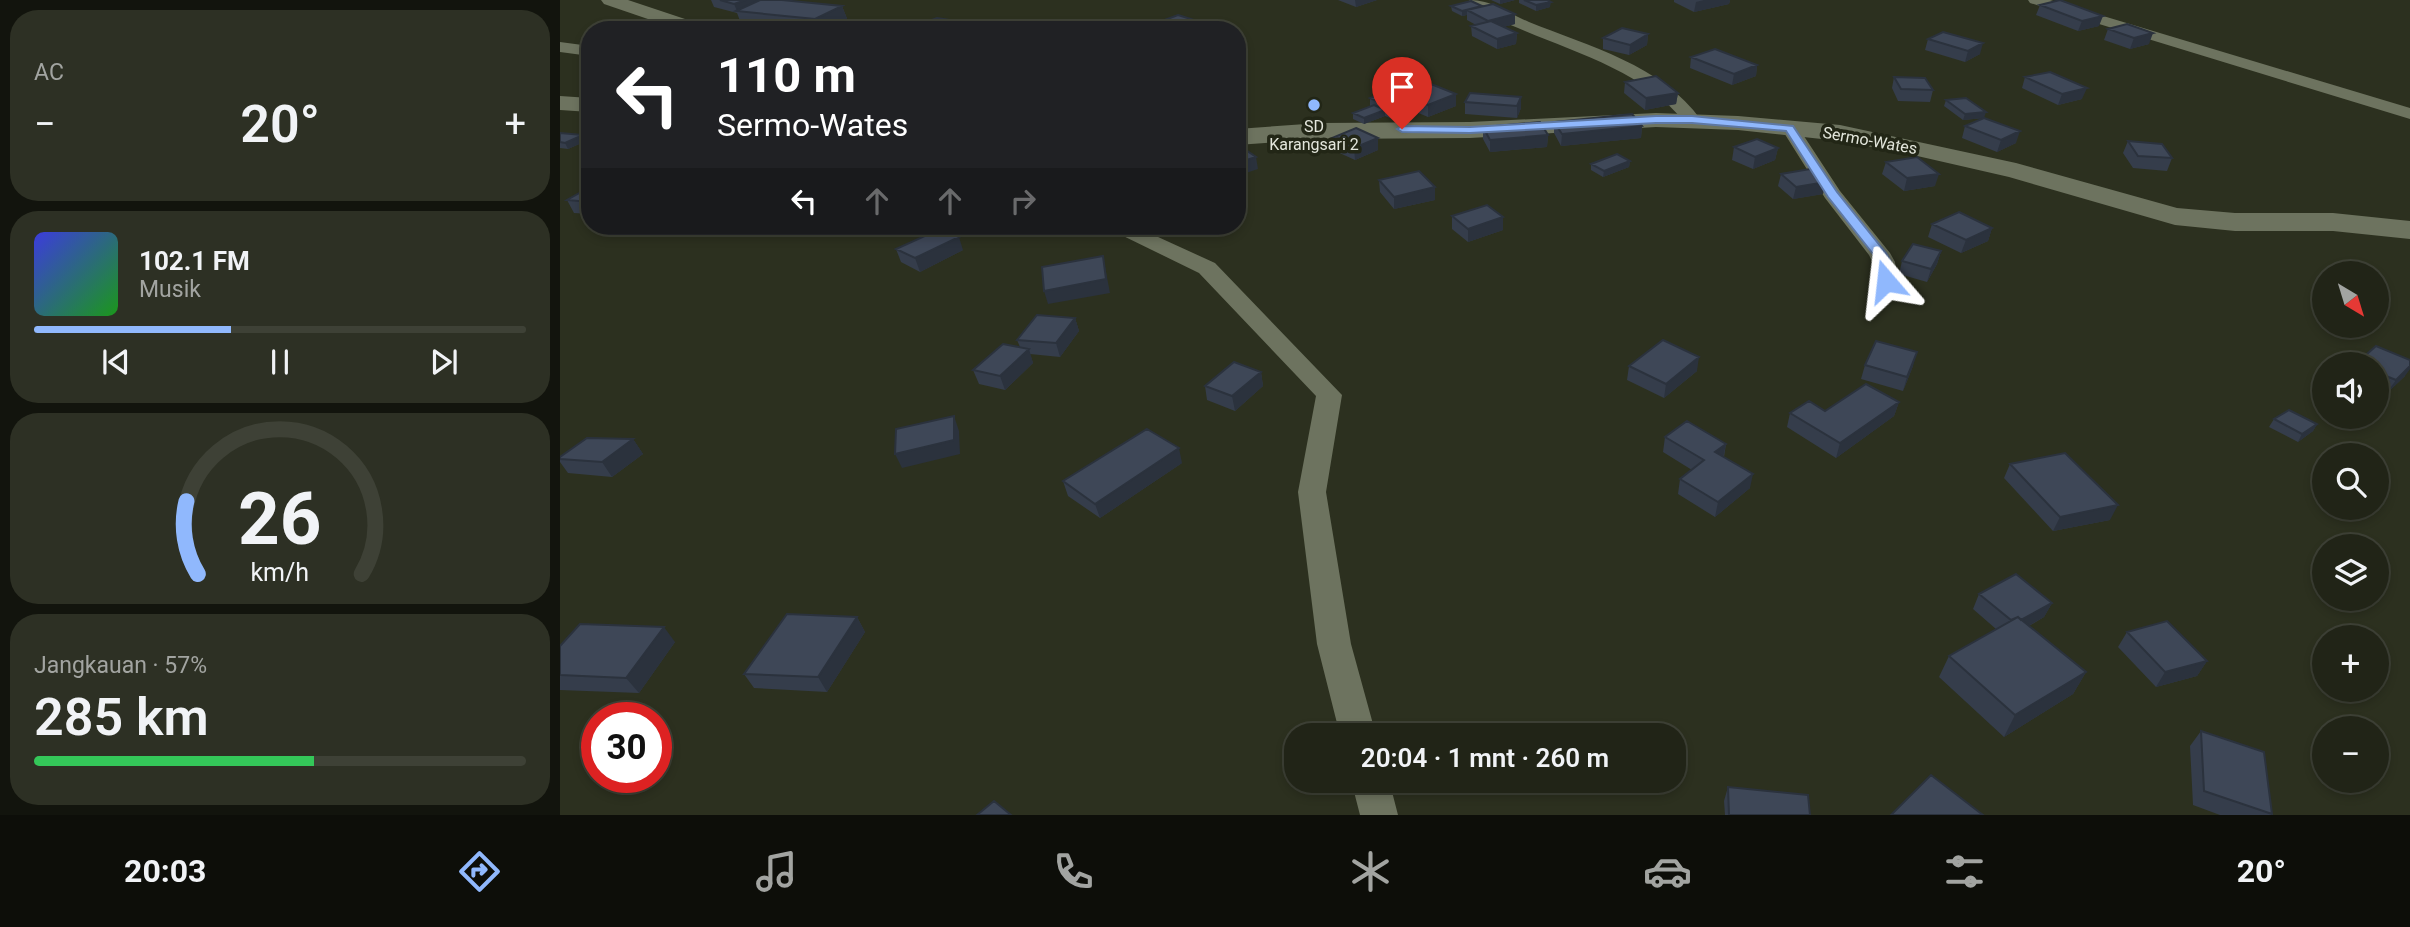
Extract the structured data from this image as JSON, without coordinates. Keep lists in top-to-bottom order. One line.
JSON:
{"streets":{"main road":["Sermo-Wates"]},"places":["SD Karangsari 2"],"north":"bottom right","page":{"tile":["AC",["Jangkauan · 57%","285 km"]],"turn":["110 m","Sermo-Wates"],"heat":["−","20°","+"],"song":["102.1 FM","Musik"],"map_buttons":["+","−"],"limit":"30","trip":"20:04 · 1 mnt · 260 m","tabs":["20:03","20°"],"gauge":["26","km/h"]}}
